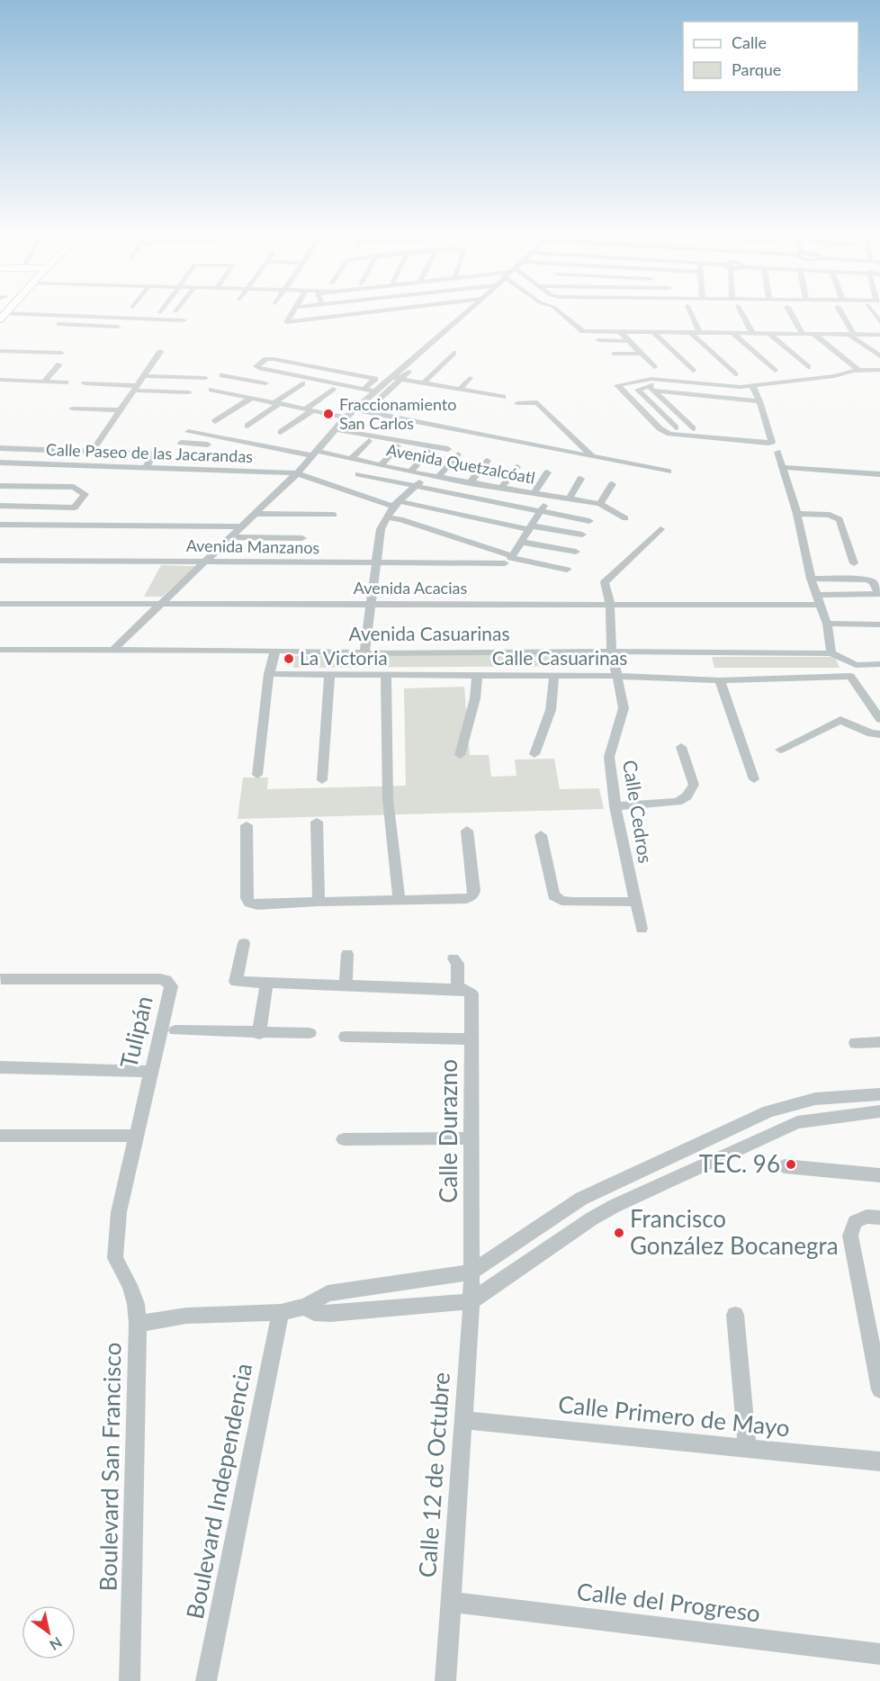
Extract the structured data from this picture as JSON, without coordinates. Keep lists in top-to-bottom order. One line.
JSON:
{"streets":{"street":["Calle Paseo de las Jacarandas","Avenida Quetzalcóatl","Avenida Manzanos","Avenida Acacias","Avenida Casuarinas","Calle Casuarinas","Calle Cedros","Tulipán","Calle Durazno","Calle Primero de Mayo","Boulevard San Francisco","Calle 12 de Octubre","Boulevard Independencia","Calle del Progreso"]},"crossings":[["Avenida Acacias","Calle Cedros"],["Avenida Casuarinas","Calle Cedros"],["Calle Casuarinas","Calle Cedros"],["Tulipán","Boulevard San Francisco"],["Calle Durazno","Calle 12 de Octubre"],["Calle Primero de Mayo","Calle 12 de Octubre"],["Calle 12 de Octubre","Calle del Progreso"]],"places":["Fraccionamiento San Carlos","La Victoria","TEC. 96","Francisco González Bocanegra"],"legend":["Calle","Parque"],"north":"bottom right"}
